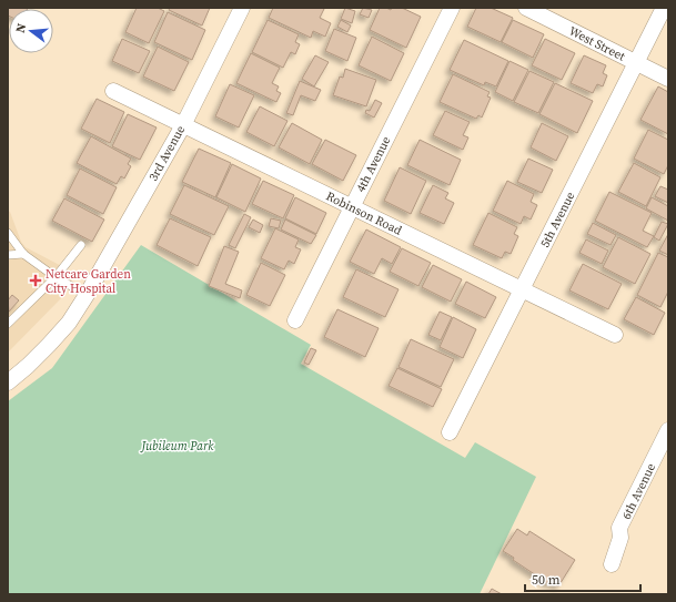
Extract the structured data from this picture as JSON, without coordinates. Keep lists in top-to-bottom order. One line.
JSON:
{"streets":{"street":["West Street","3rd Avenue","4th Avenue","Robinson Road","5th Avenue","6th Avenue"]},"crossings":[["West Street","5th Avenue"],["3rd Avenue","Robinson Road"],["4th Avenue","Robinson Road"],["Robinson Road","5th Avenue"]],"parks":["Jubileum Park"],"places":{"health":["Netcare Garden City Hospital"]},"scale_bar":"50 m","north":"left"}
